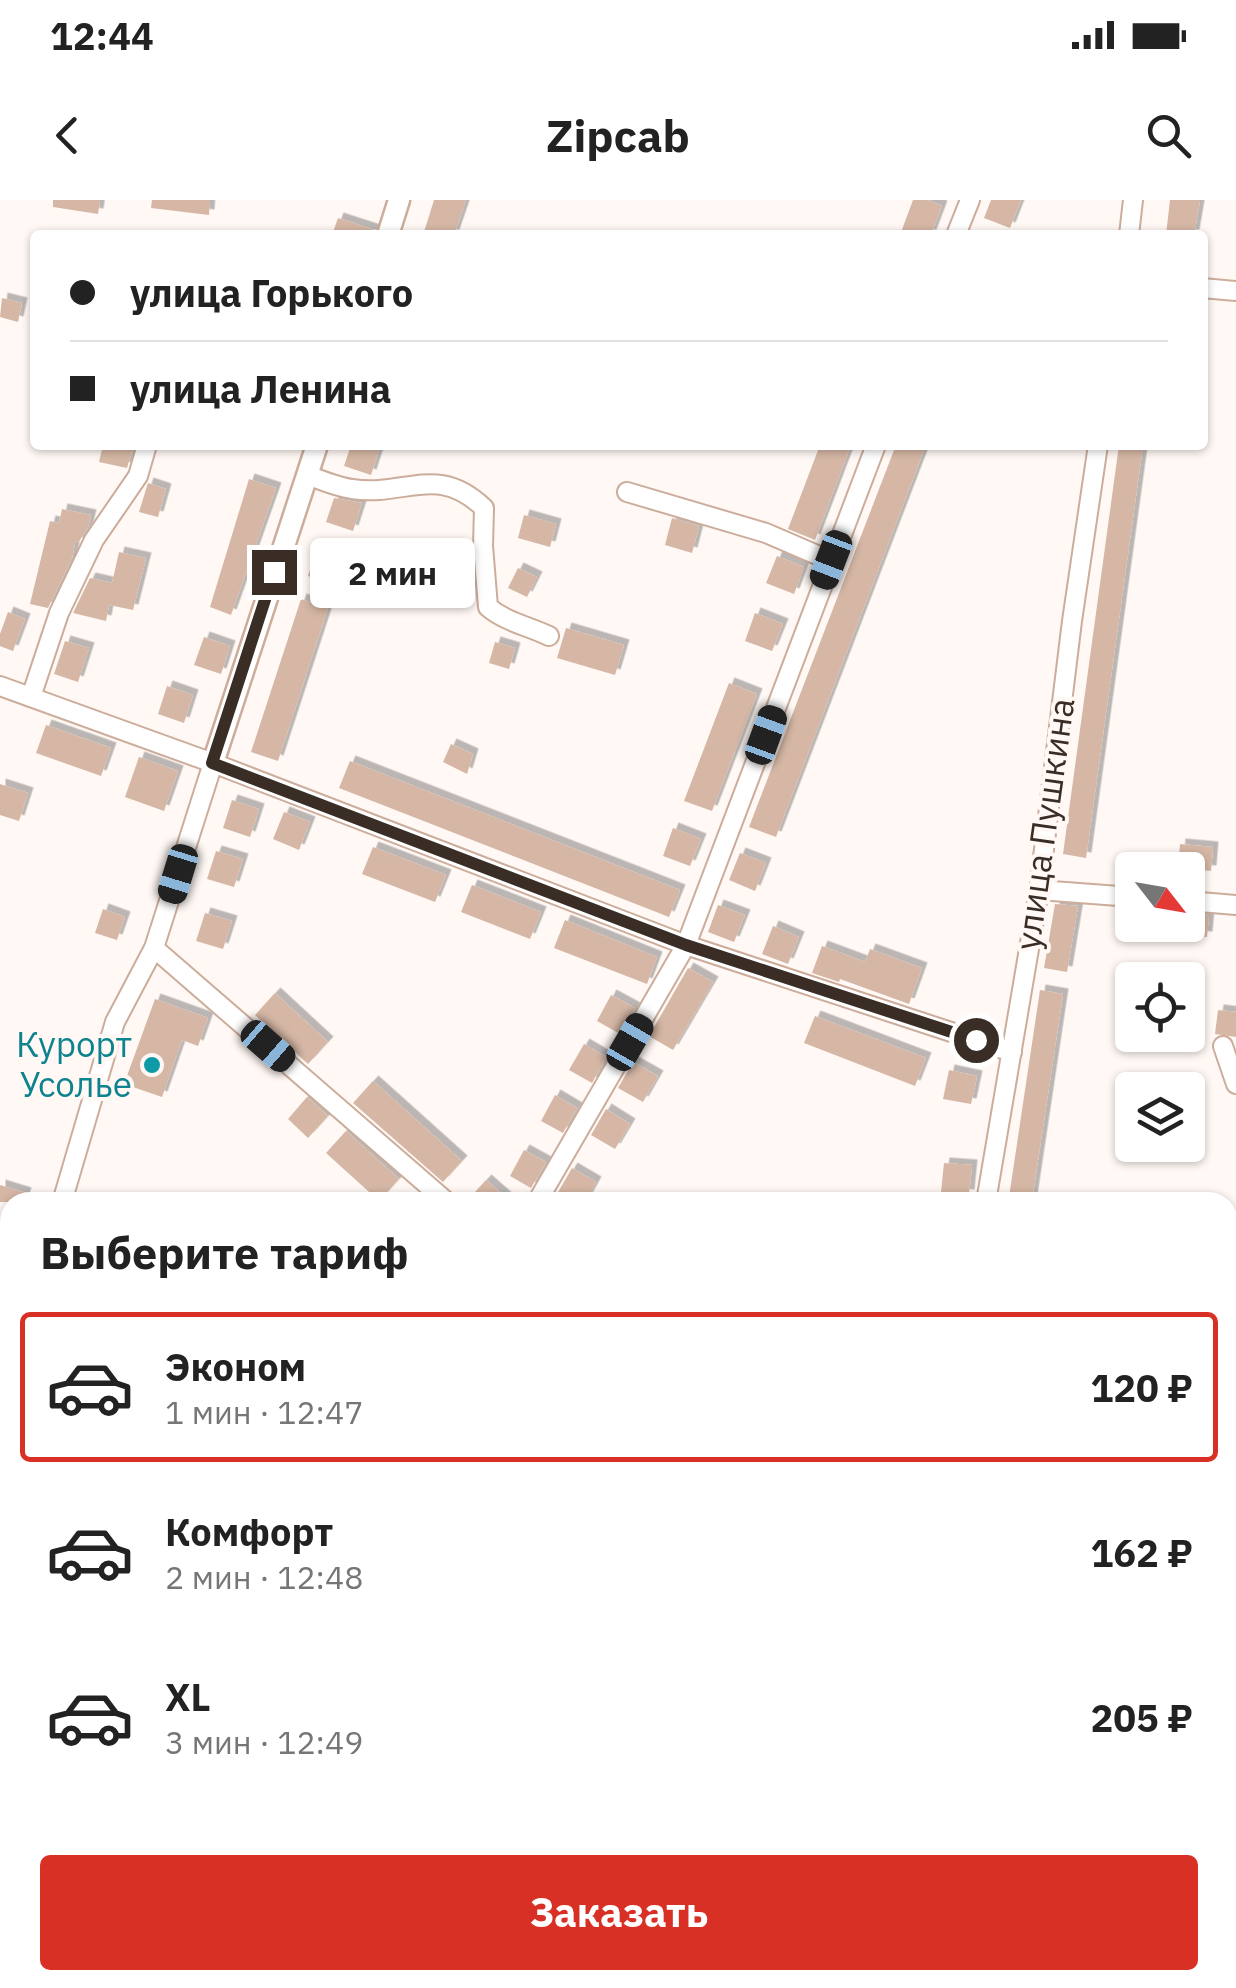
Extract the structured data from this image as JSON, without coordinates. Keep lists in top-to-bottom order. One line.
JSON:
{"streets":{"street":["улица Пушкина"]},"places":["Курорт Усолье"],"north":"bottom right","page":{"status":"12:44","header":"Zipcab","banner":["улица Горького","улица Ленина"],"bubble":"2 мин","heading":"Выберите тариф","list":[{"name":"Эконом","note":"1 мин · 12:47","value":"120 ₽"},{"name":"Комфорт","note":"2 мин · 12:48","value":"162 ₽"},{"name":"XL","note":"3 мин · 12:49","value":"205 ₽"}],"buttons":"Заказать"}}
